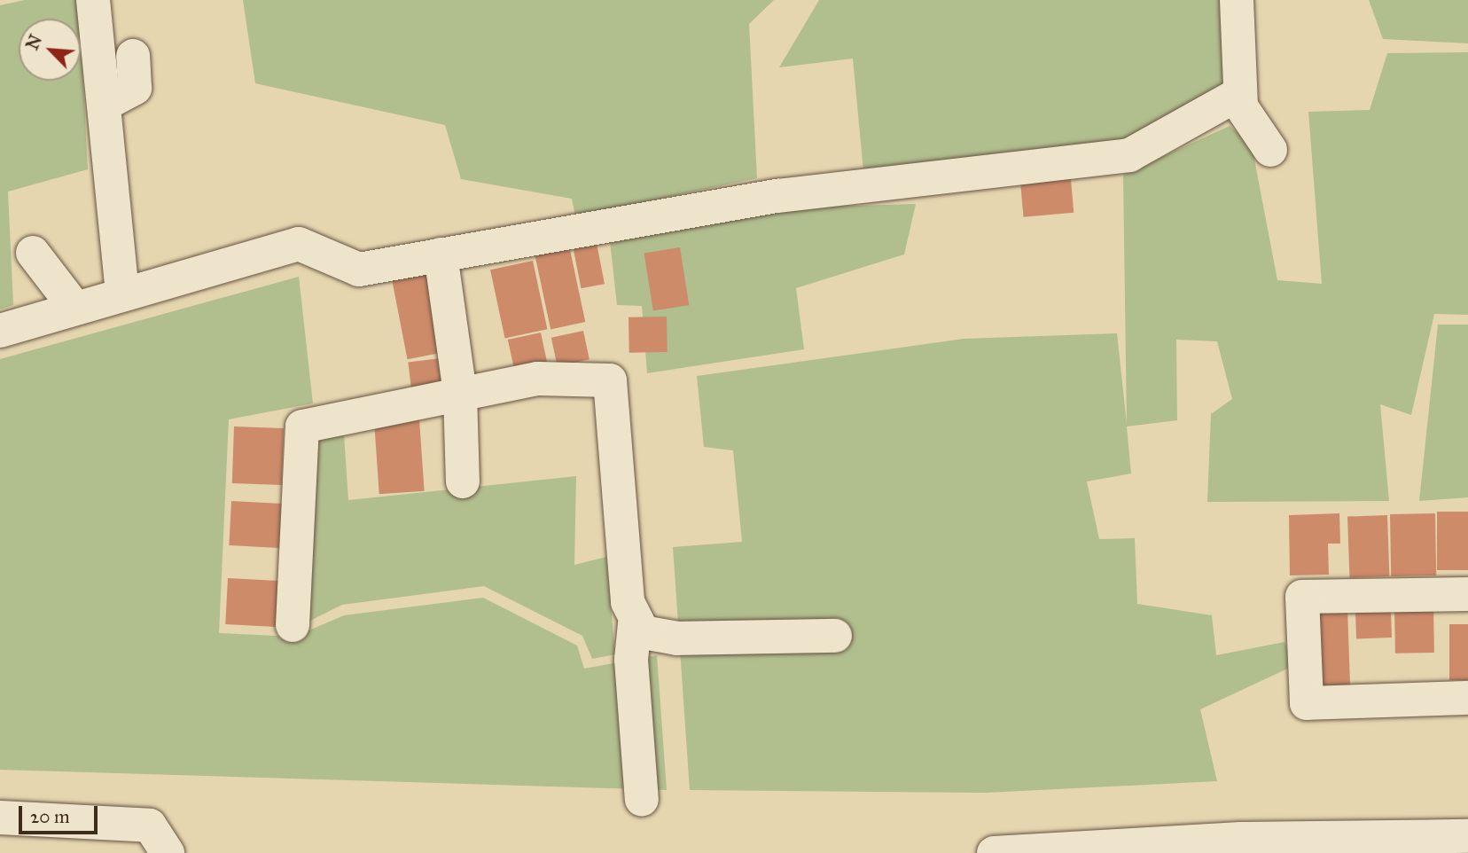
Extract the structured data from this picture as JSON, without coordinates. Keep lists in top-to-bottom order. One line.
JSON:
{"scale_bar":"20 m","north":"top left"}
